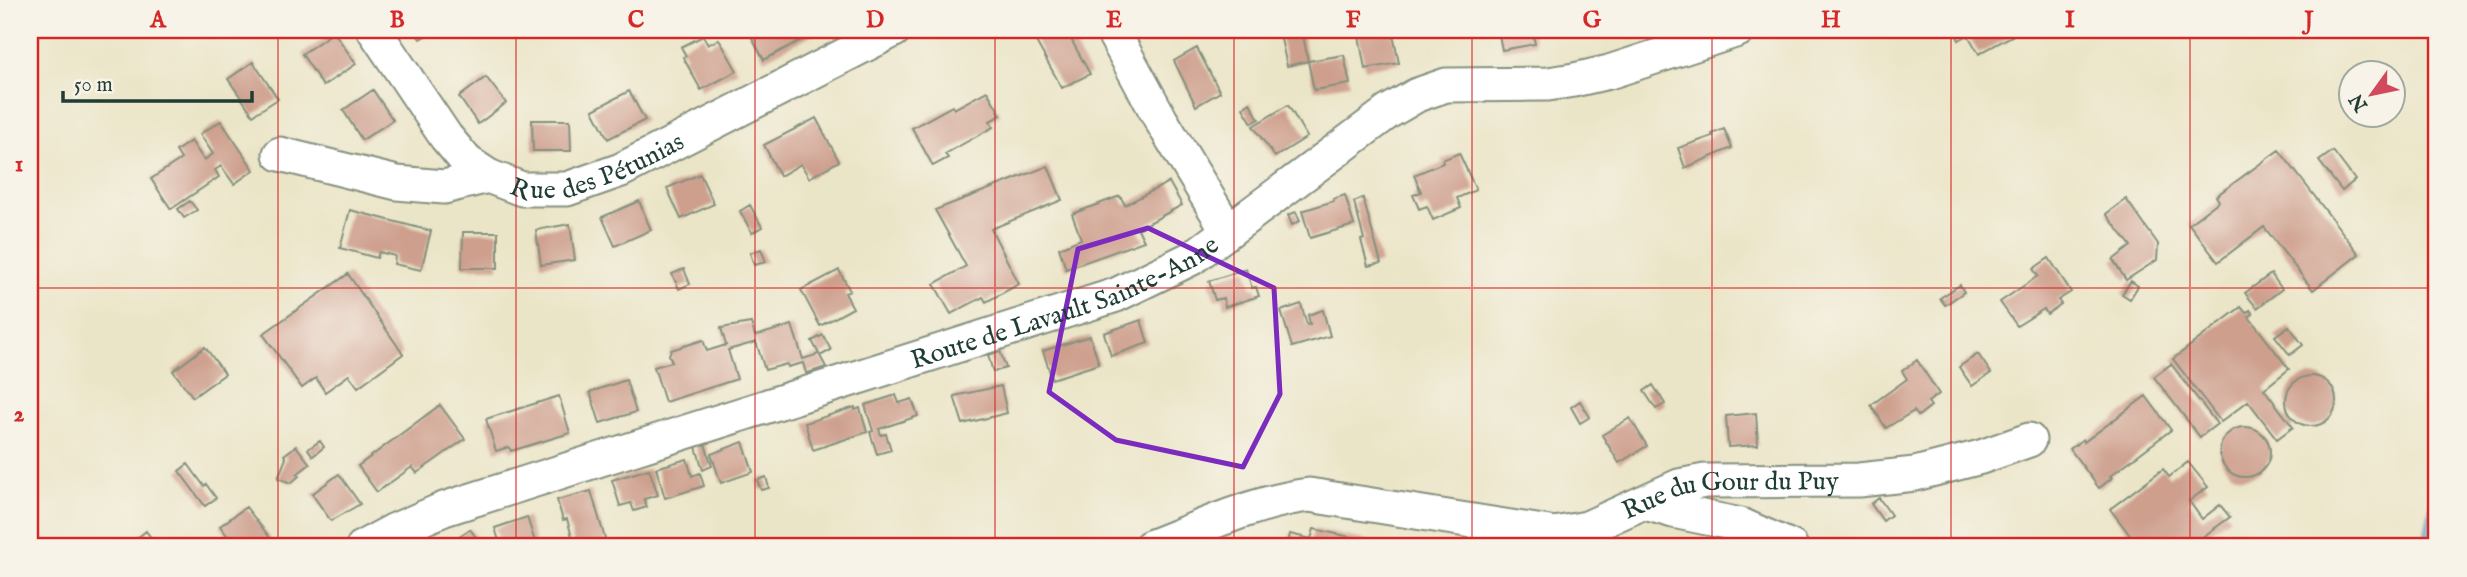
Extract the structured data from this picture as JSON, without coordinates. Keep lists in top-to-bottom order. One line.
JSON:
{"streets":{"street":["Rue des Pétunias","Route de Lavault Sainte-Anne","Rue du Gour du Puy"]},"scale_bar":"50 m","north":"bottom left","grid":{"columns":["A","B","C","D","E","F","G","H","I","J"],"rows":["1","2"]}}
